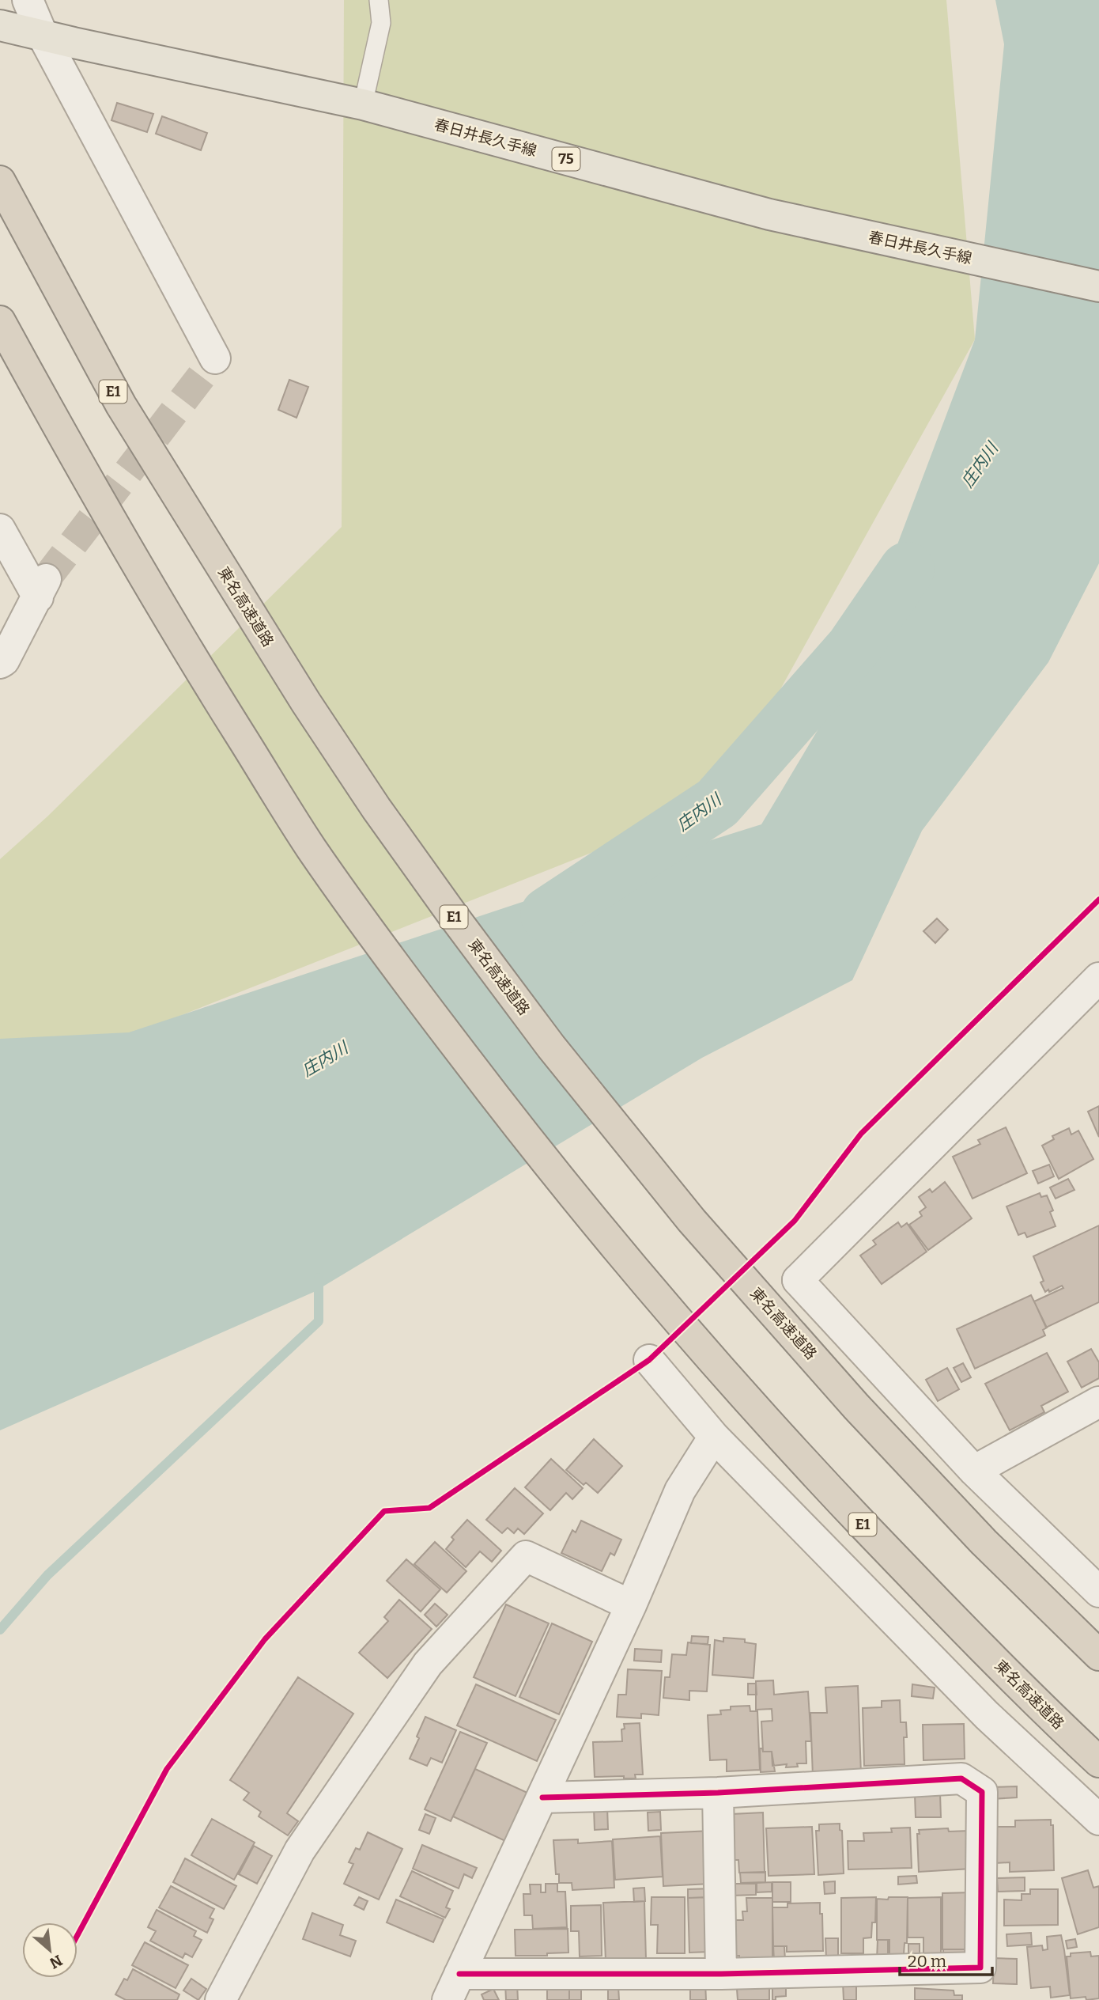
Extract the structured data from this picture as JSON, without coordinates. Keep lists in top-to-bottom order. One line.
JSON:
{"streets":{"highway":["E1","東名高速道路"],"main road":["春日井長久手線","75"]},"water":["庄内川"],"scale_bar":"20 m","north":"bottom right"}
